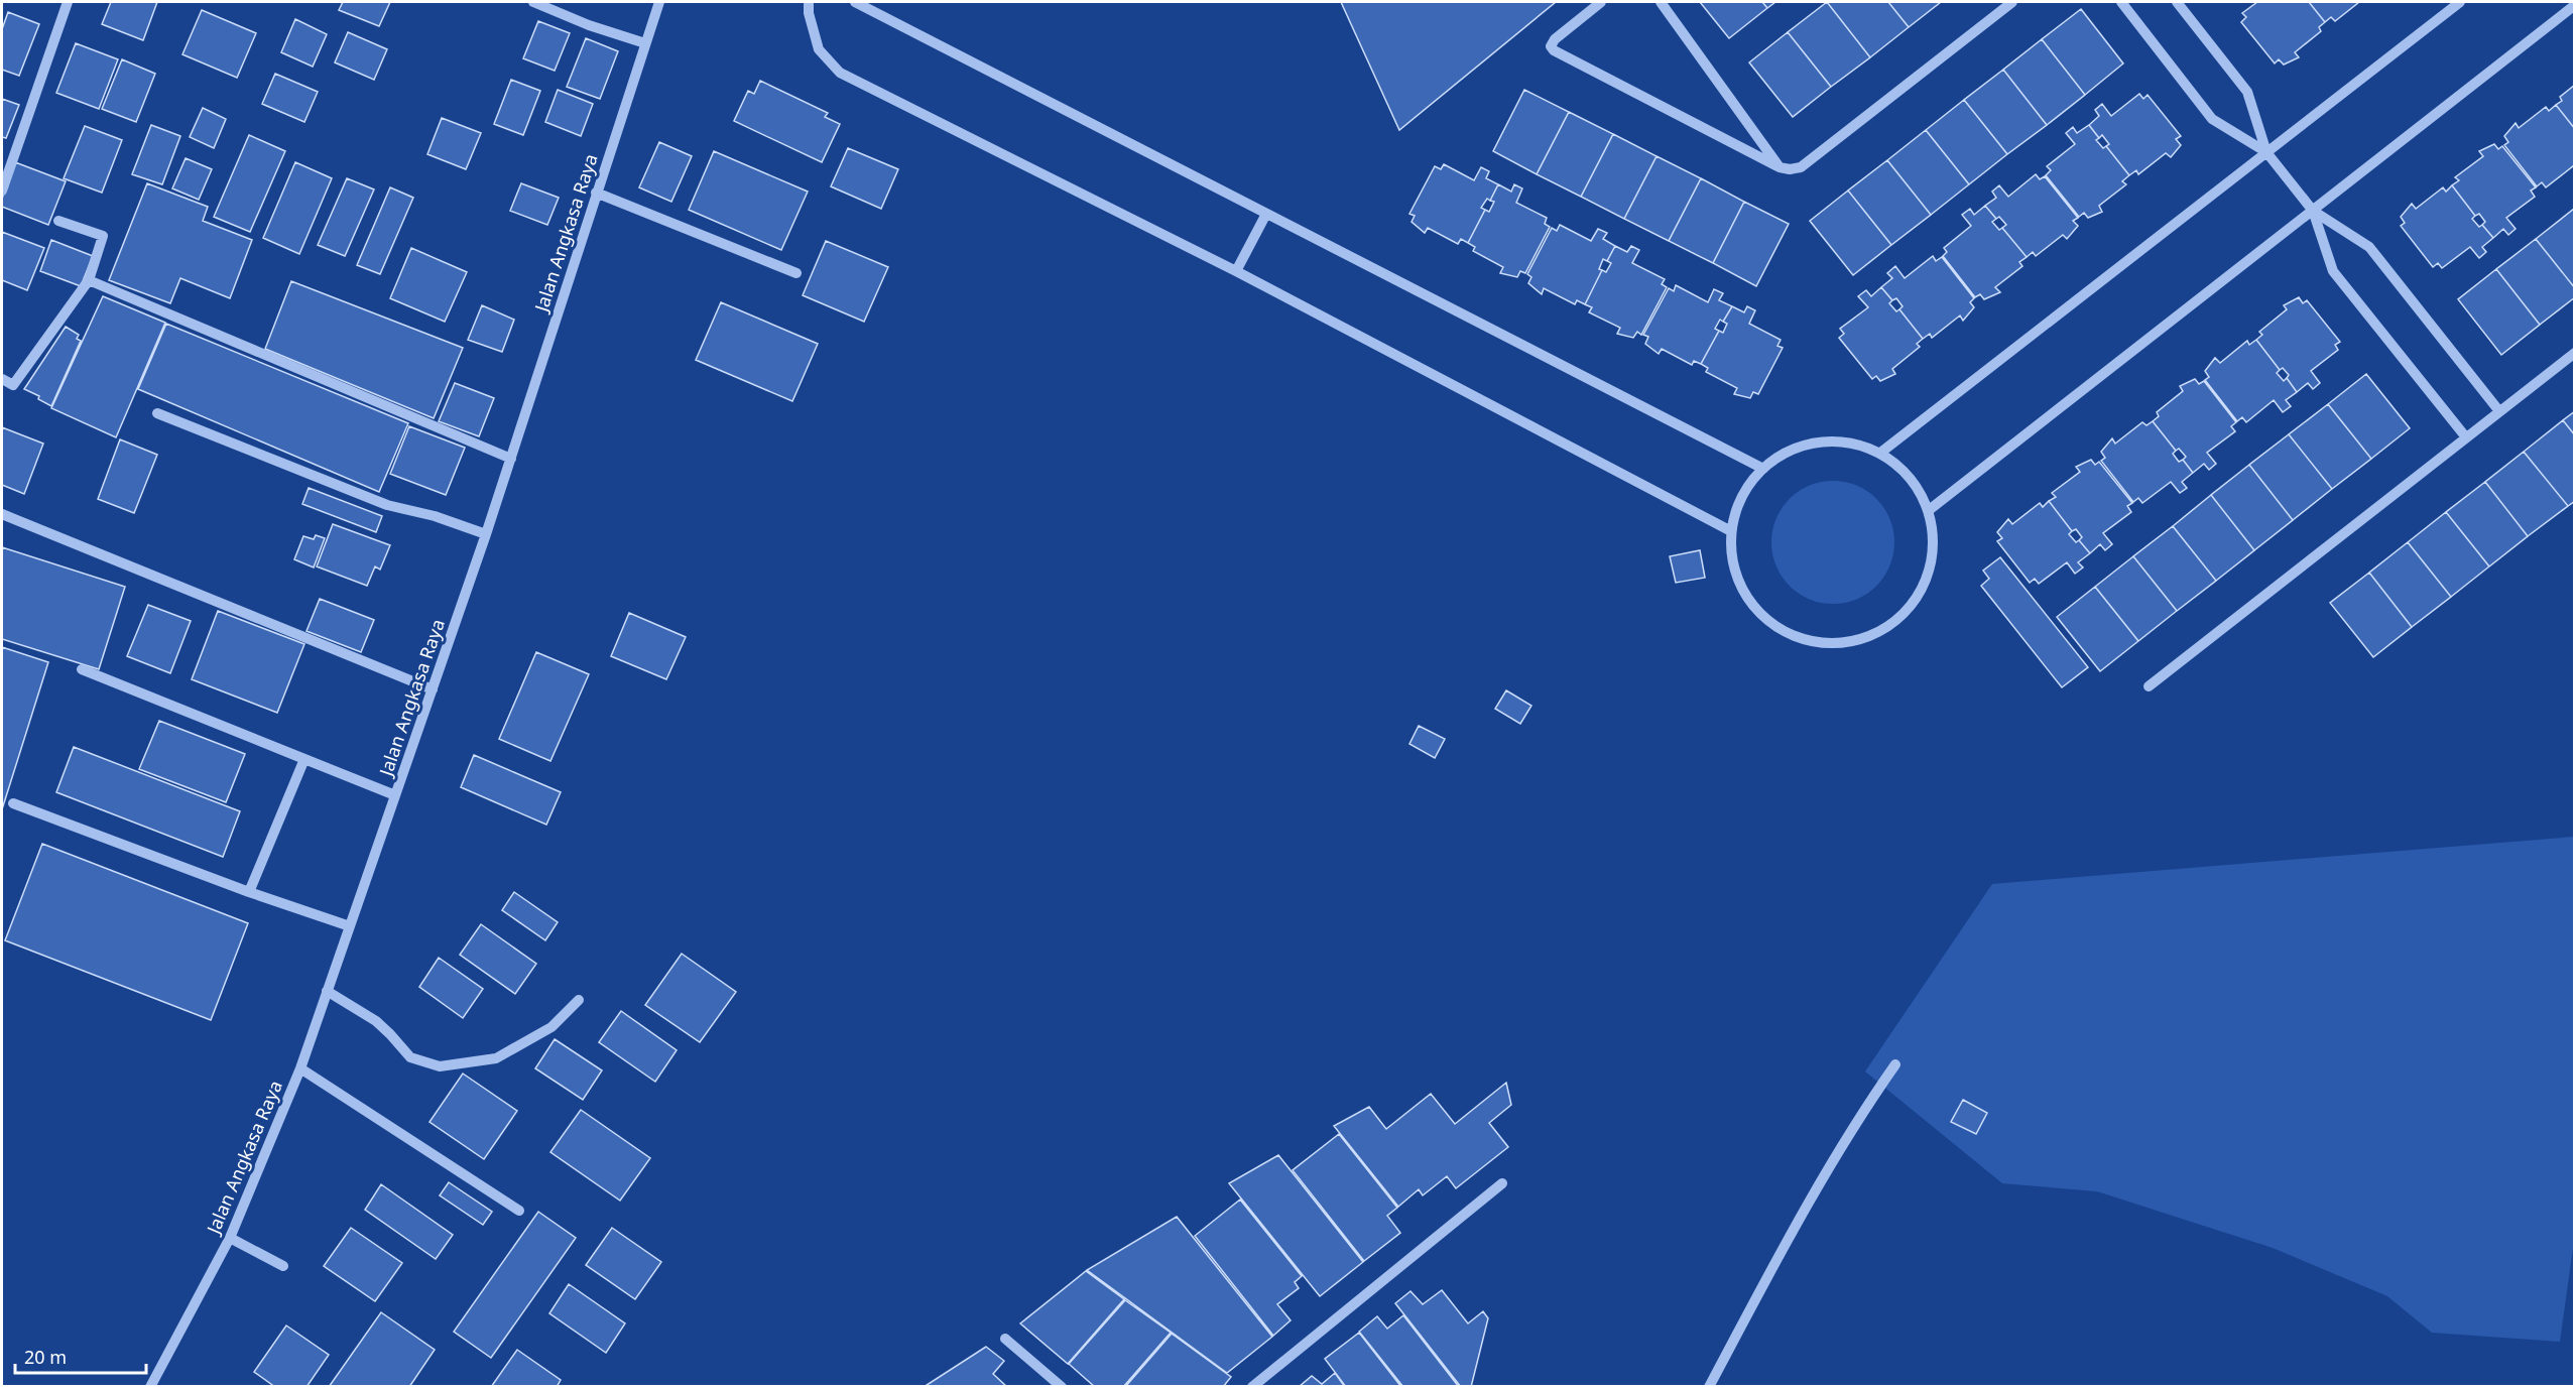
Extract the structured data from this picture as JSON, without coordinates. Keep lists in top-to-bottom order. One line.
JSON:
{"streets":{"street":["Jalan Angkasa Raya"]},"scale_bar":"20 m"}
